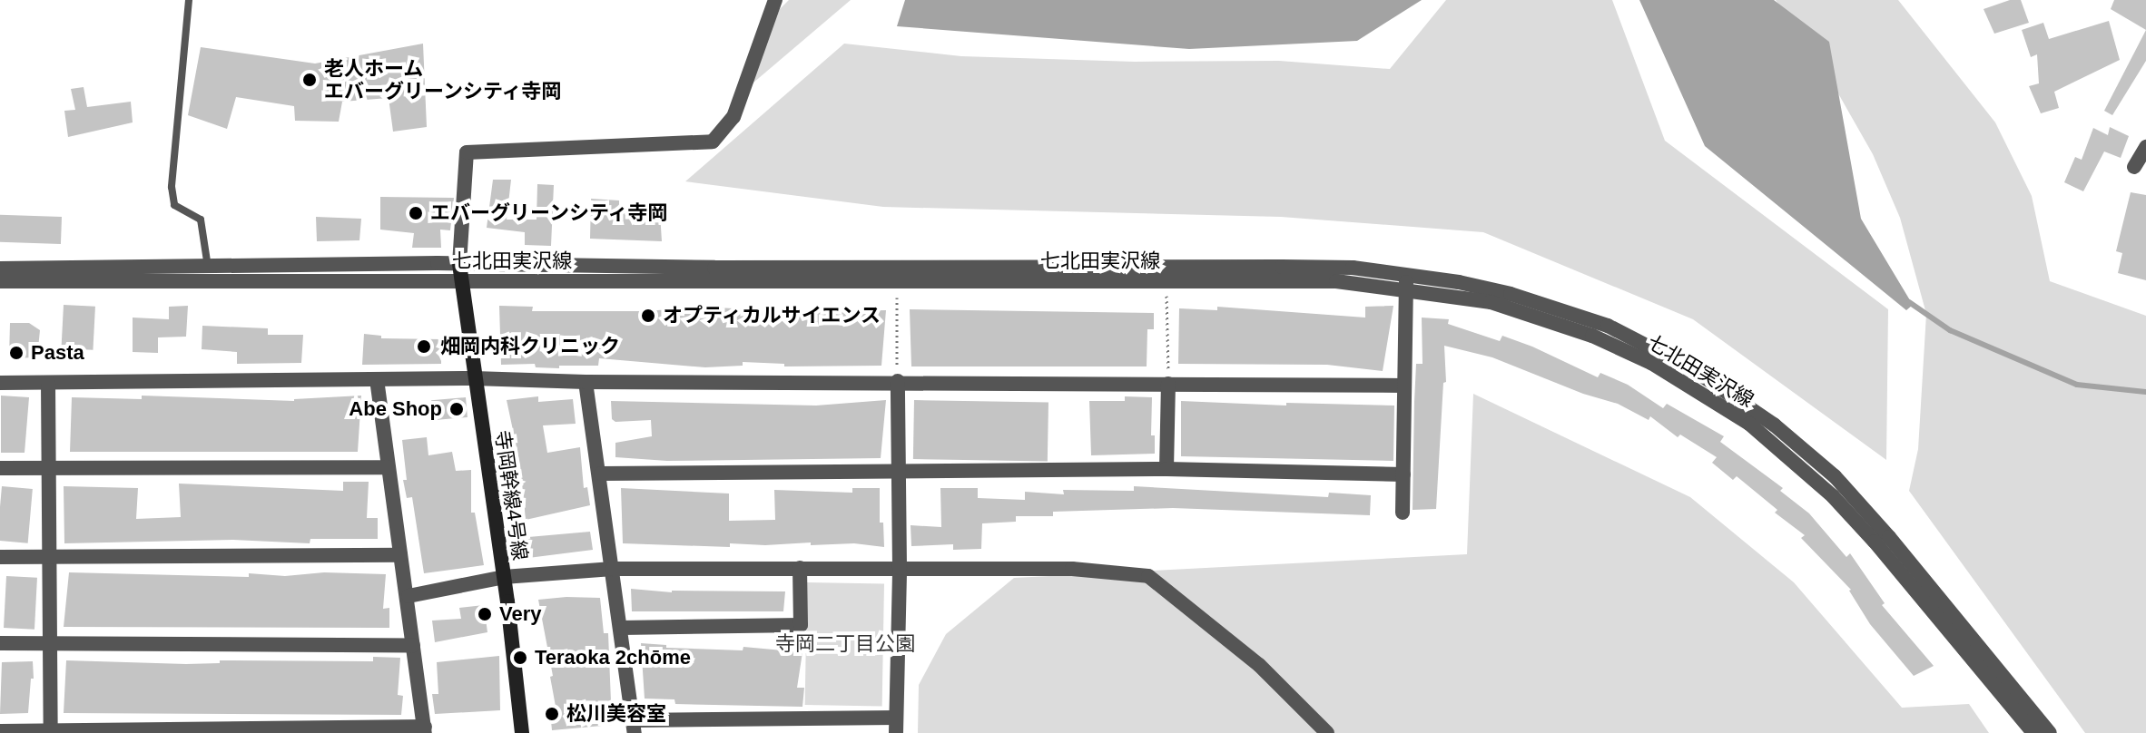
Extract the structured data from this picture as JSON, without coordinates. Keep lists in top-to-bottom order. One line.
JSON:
{"streets":{"street":["七北田実沢線","寺岡幹線4号線"]},"crossings":[["七北田実沢線","寺岡幹線4号線"]],"parks":["寺岡二丁目公園"],"places":["老人ホーム エバーグリーンシティ寺岡","エバーグリーンシティ寺岡","オプティカルサイエンス","畑岡内科クリニック","Pasta","Abe Shop","Very","Teraoka 2chōme","松川美容室"]}
